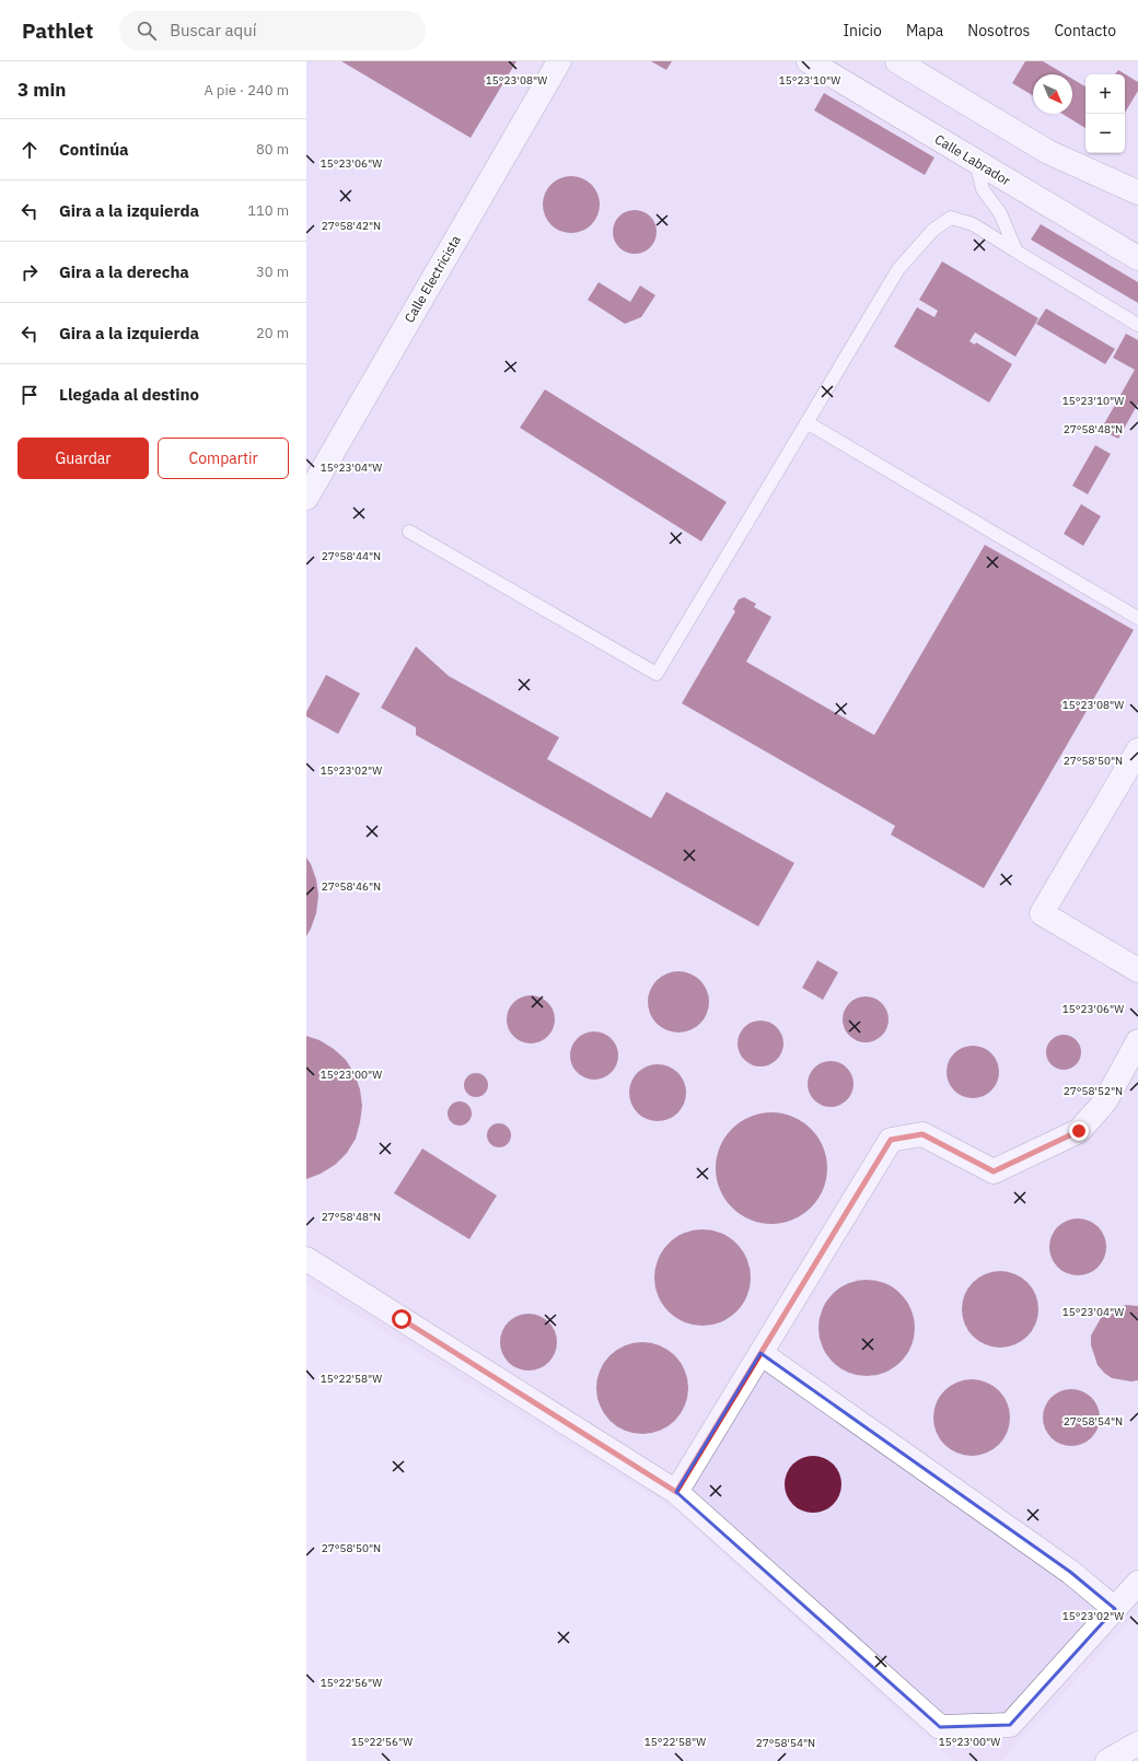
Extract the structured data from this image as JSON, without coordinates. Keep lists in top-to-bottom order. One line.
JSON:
{"streets":{"street":["Calle Labrador","Calle Electricista"]},"north":"bottom right","page":{"header":"Pathlet","search":"Buscar aquí","nav":["Inicio","Mapa","Nosotros","Contacto"],"heading":["3 min","A pie · 240 m"],"map_buttons":["+","−"],"list":[["Continúa","80 m"],["Gira a la izquierda","110 m"],["Gira a la derecha","30 m"],["Gira a la izquierda","20 m"],"Llegada al destino"],"buttons":["Guardar","Compartir"]},"coordinates":["15°23'08\"W","15°23'10\"W","15°23'06\"W","27°58'42\"N","27°58'48\"N","15°23'04\"W","27°58'44\"N","27°58'50\"N","15°23'02\"W","27°58'46\"N","15°23'00\"W","27°58'52\"N","15°22'58\"W","27°58'54\"N","15°22'56\"W"]}
